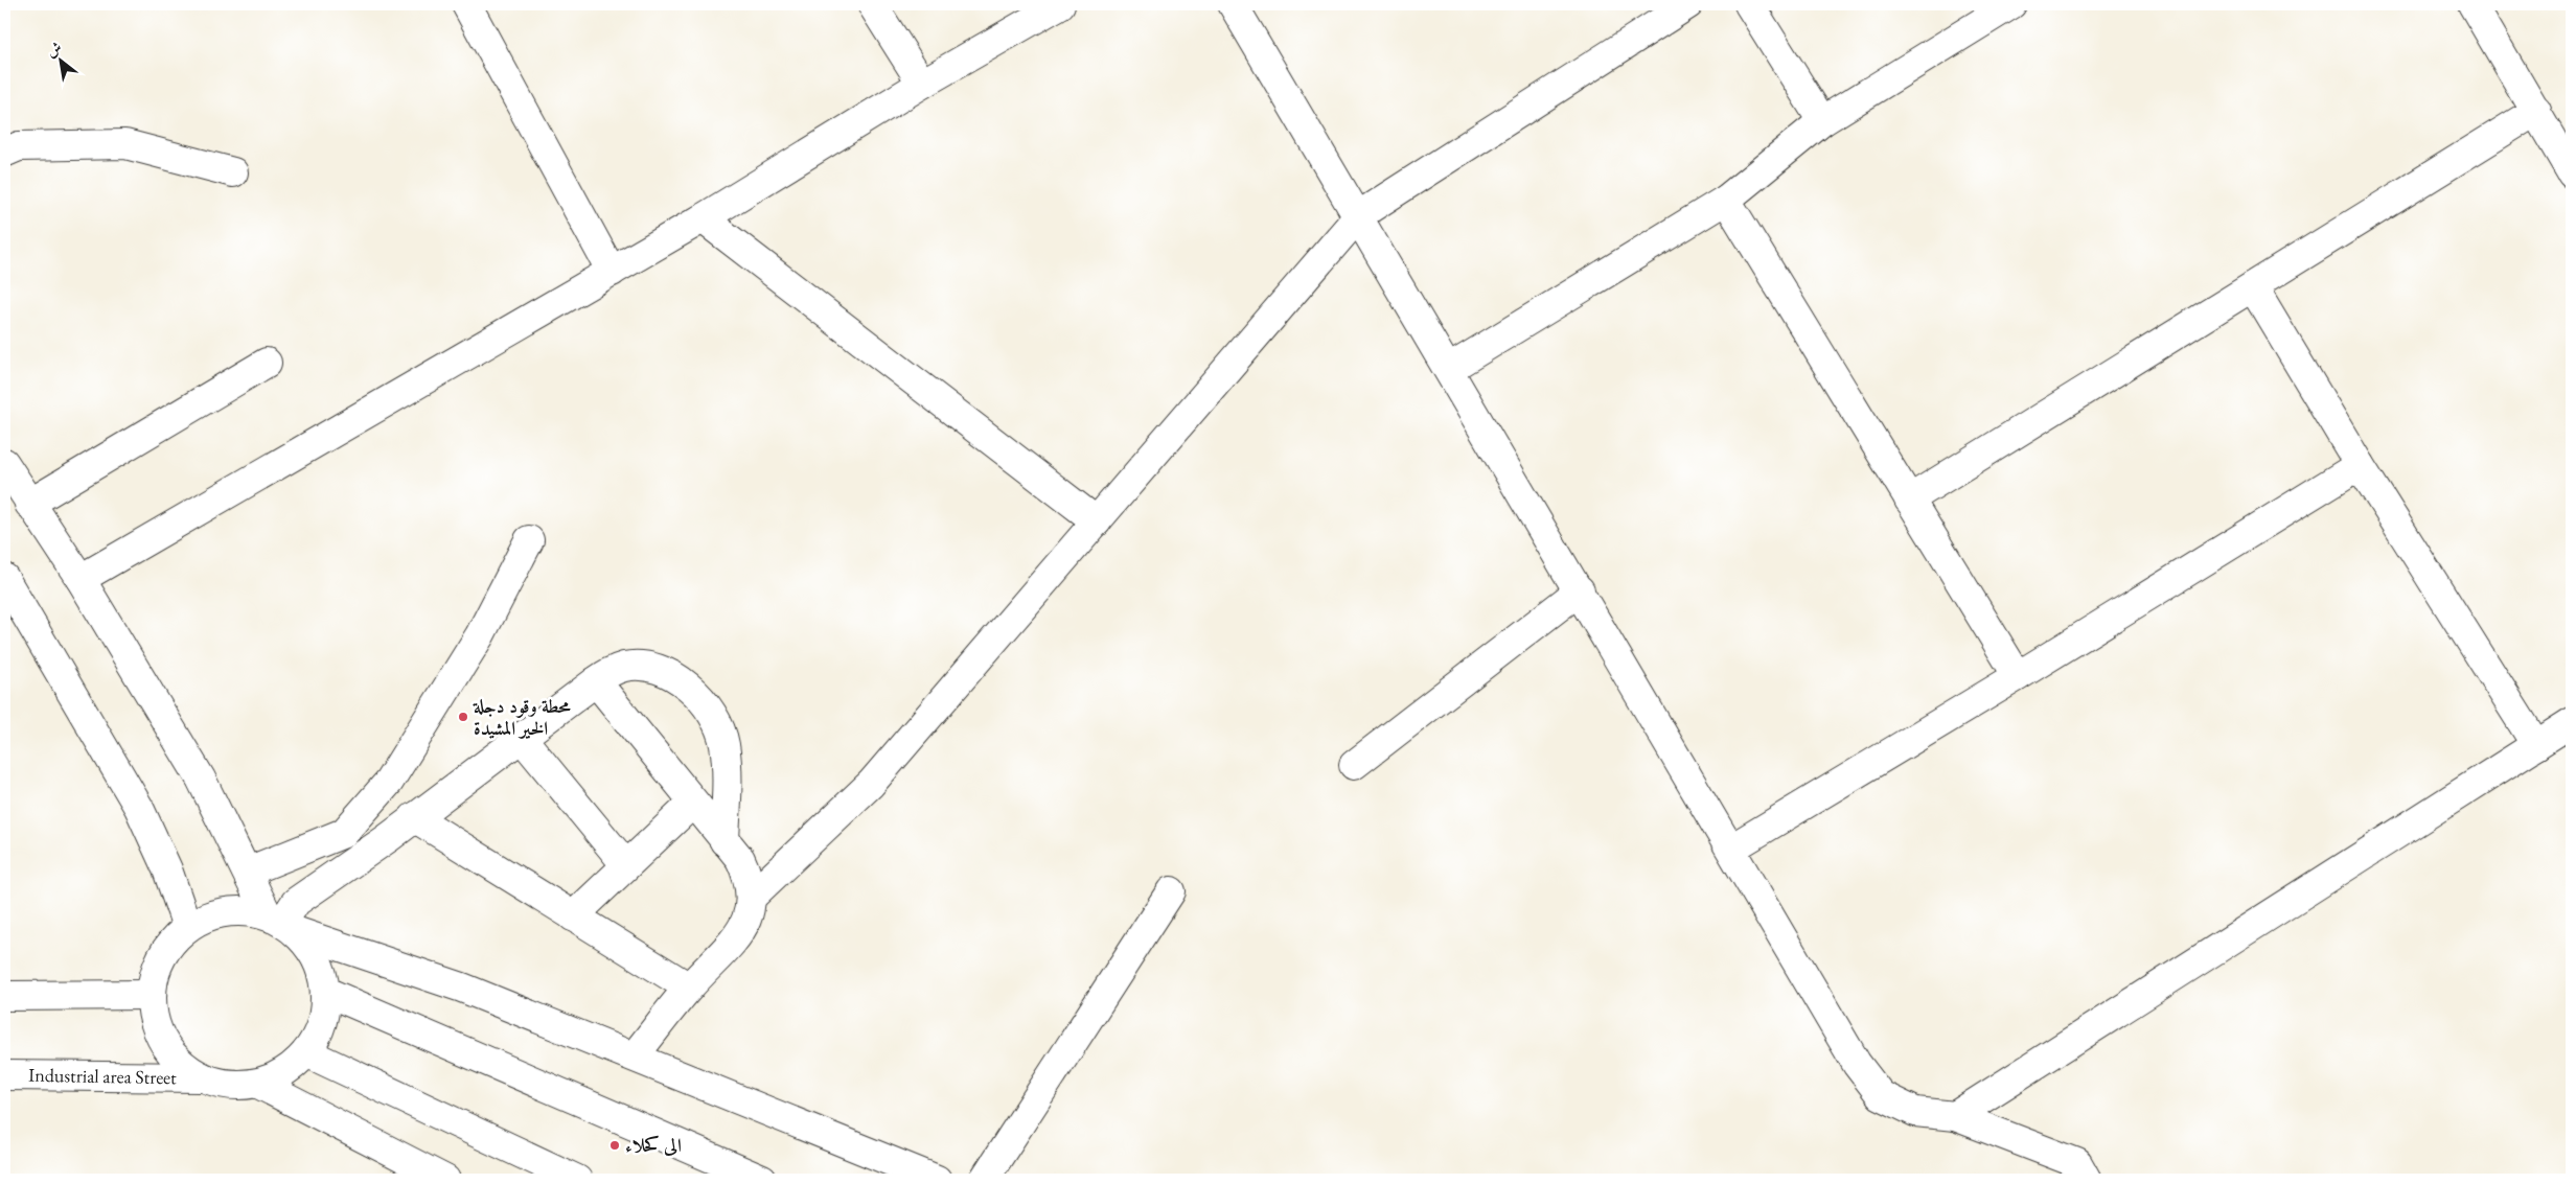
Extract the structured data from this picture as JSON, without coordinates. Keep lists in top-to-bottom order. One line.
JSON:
{"streets":{"street":["Industrial area Street"]},"places":["محطة وقود دجلة الخير المشيدة","الى كحلاء"],"north":"top left"}
